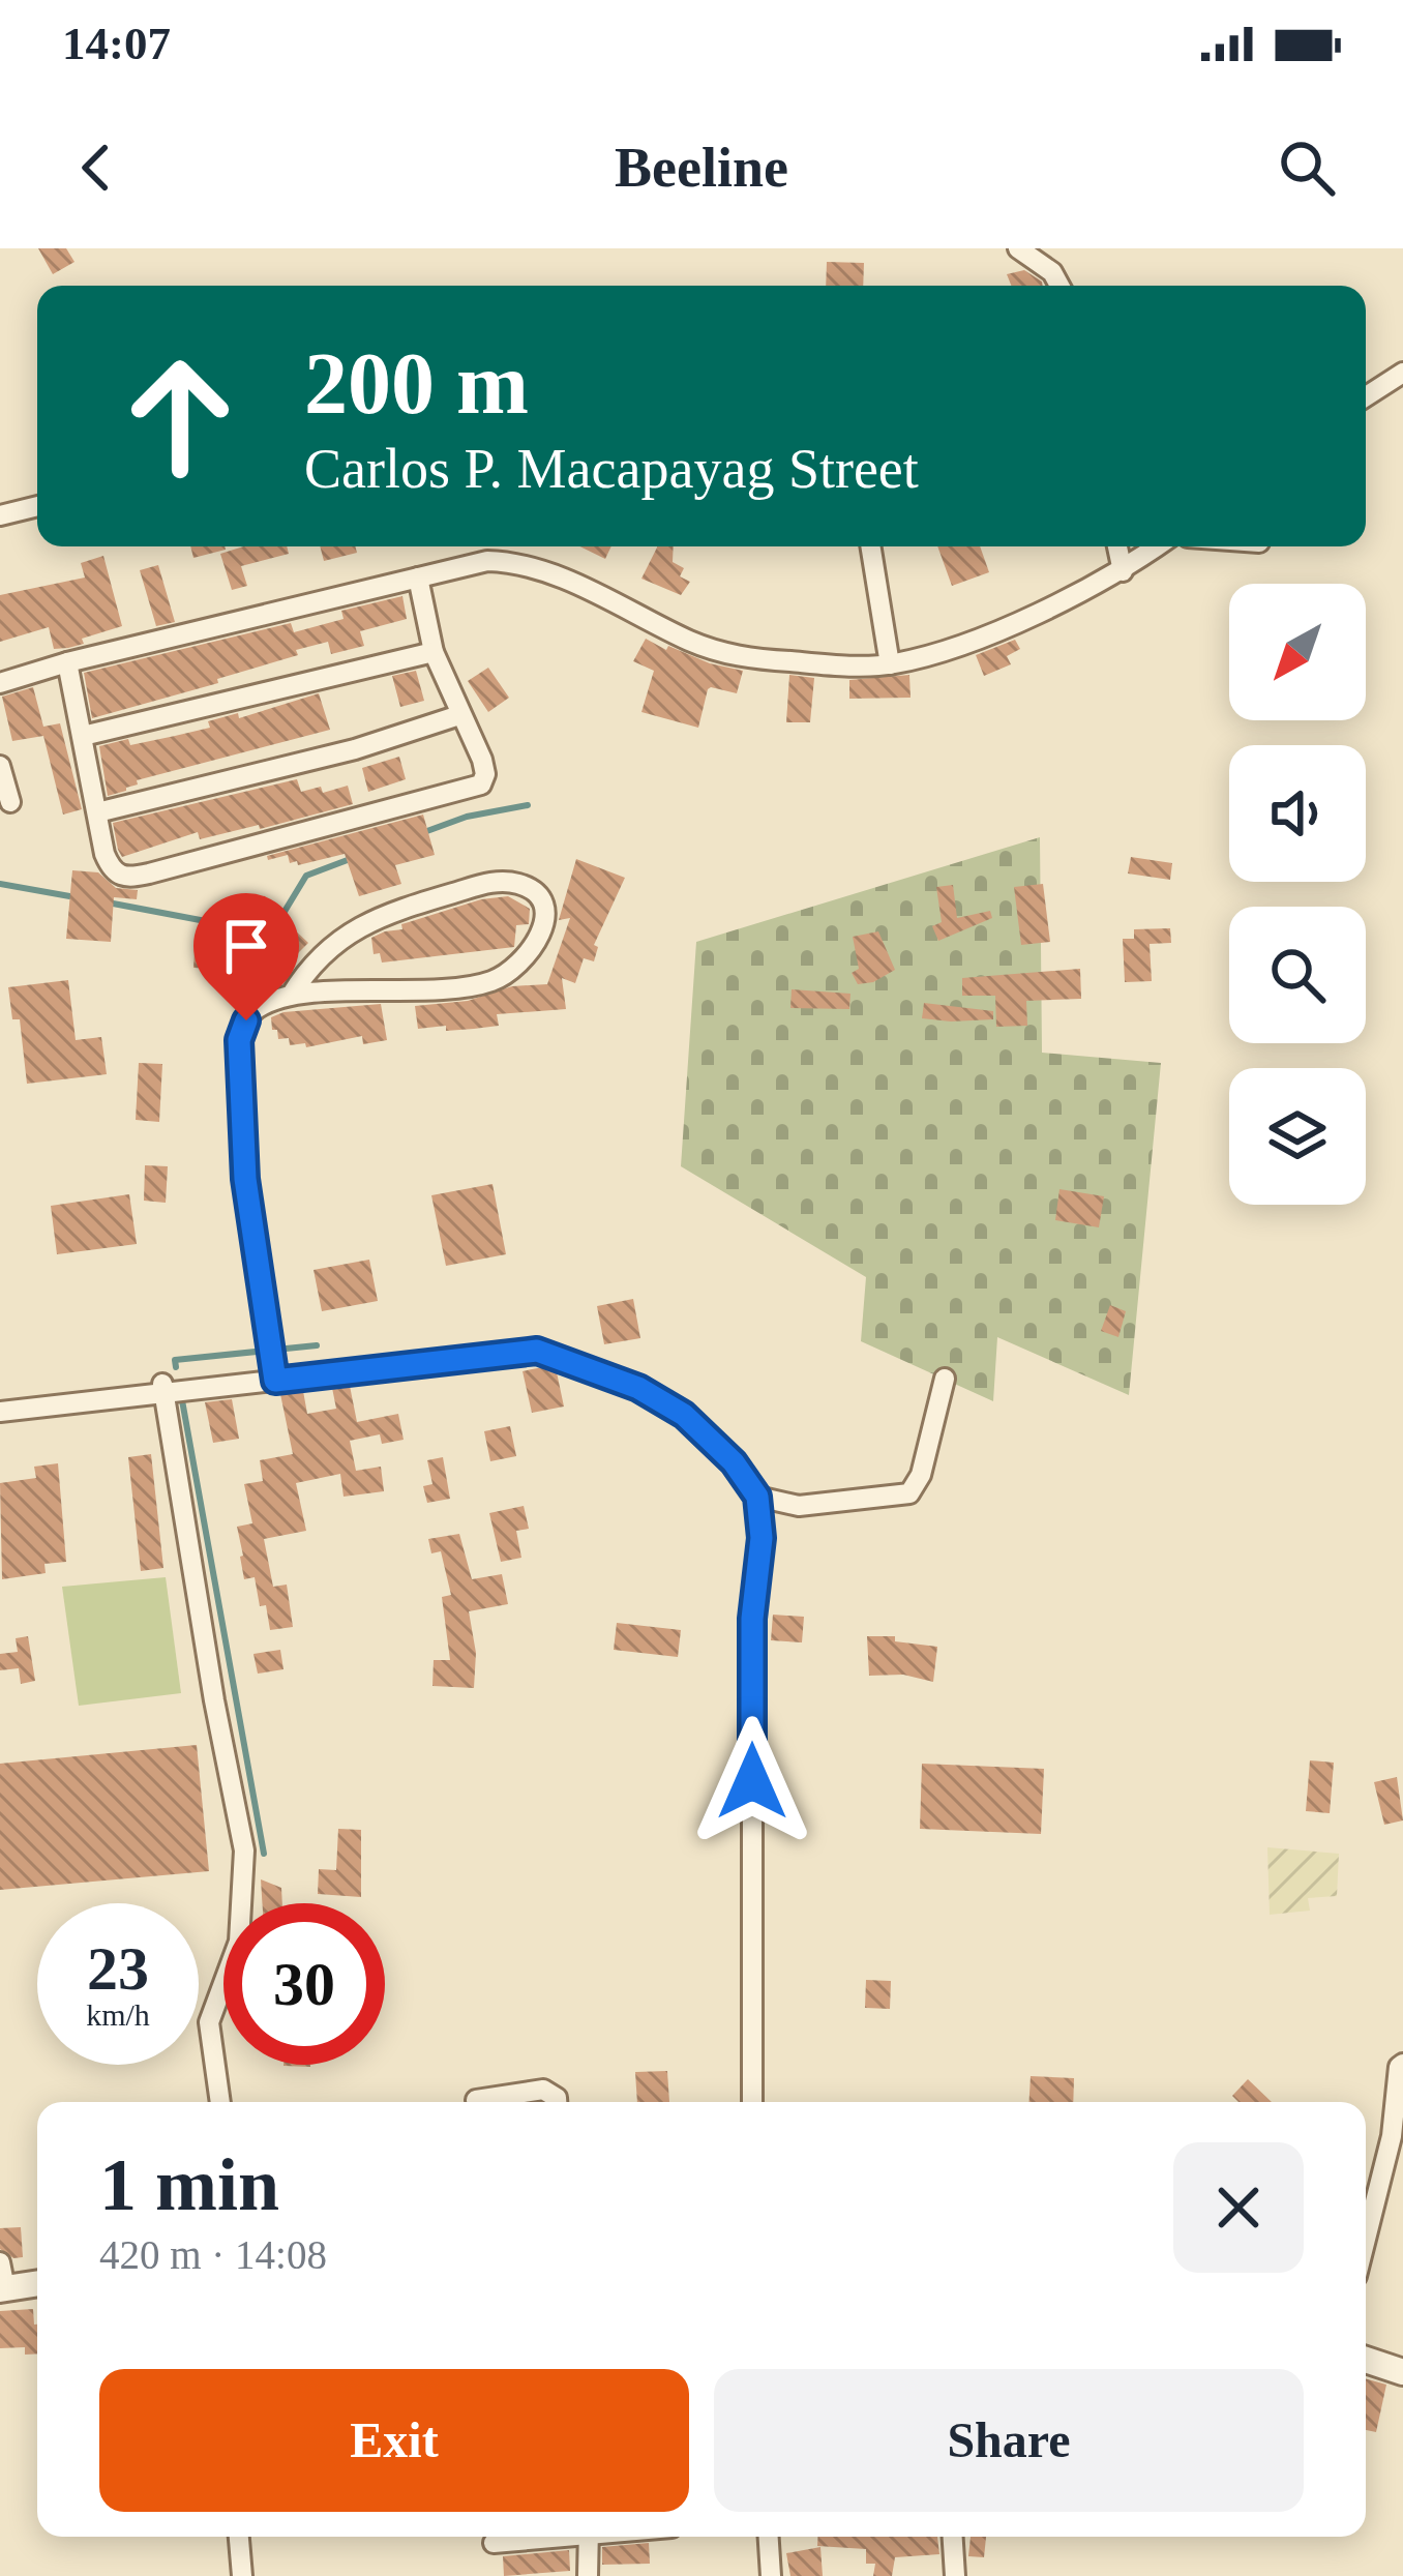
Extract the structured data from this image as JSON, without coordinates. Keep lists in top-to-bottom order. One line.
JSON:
{"north":"bottom left","page":{"status":"14:07","header":"Beeline","turn":["200 m","Carlos P. Macapayag Street"],"speed":"23 km/h","limit":"30","heading":["1 min","420 m · 14:08"],"buttons":["Exit","Share"]}}
